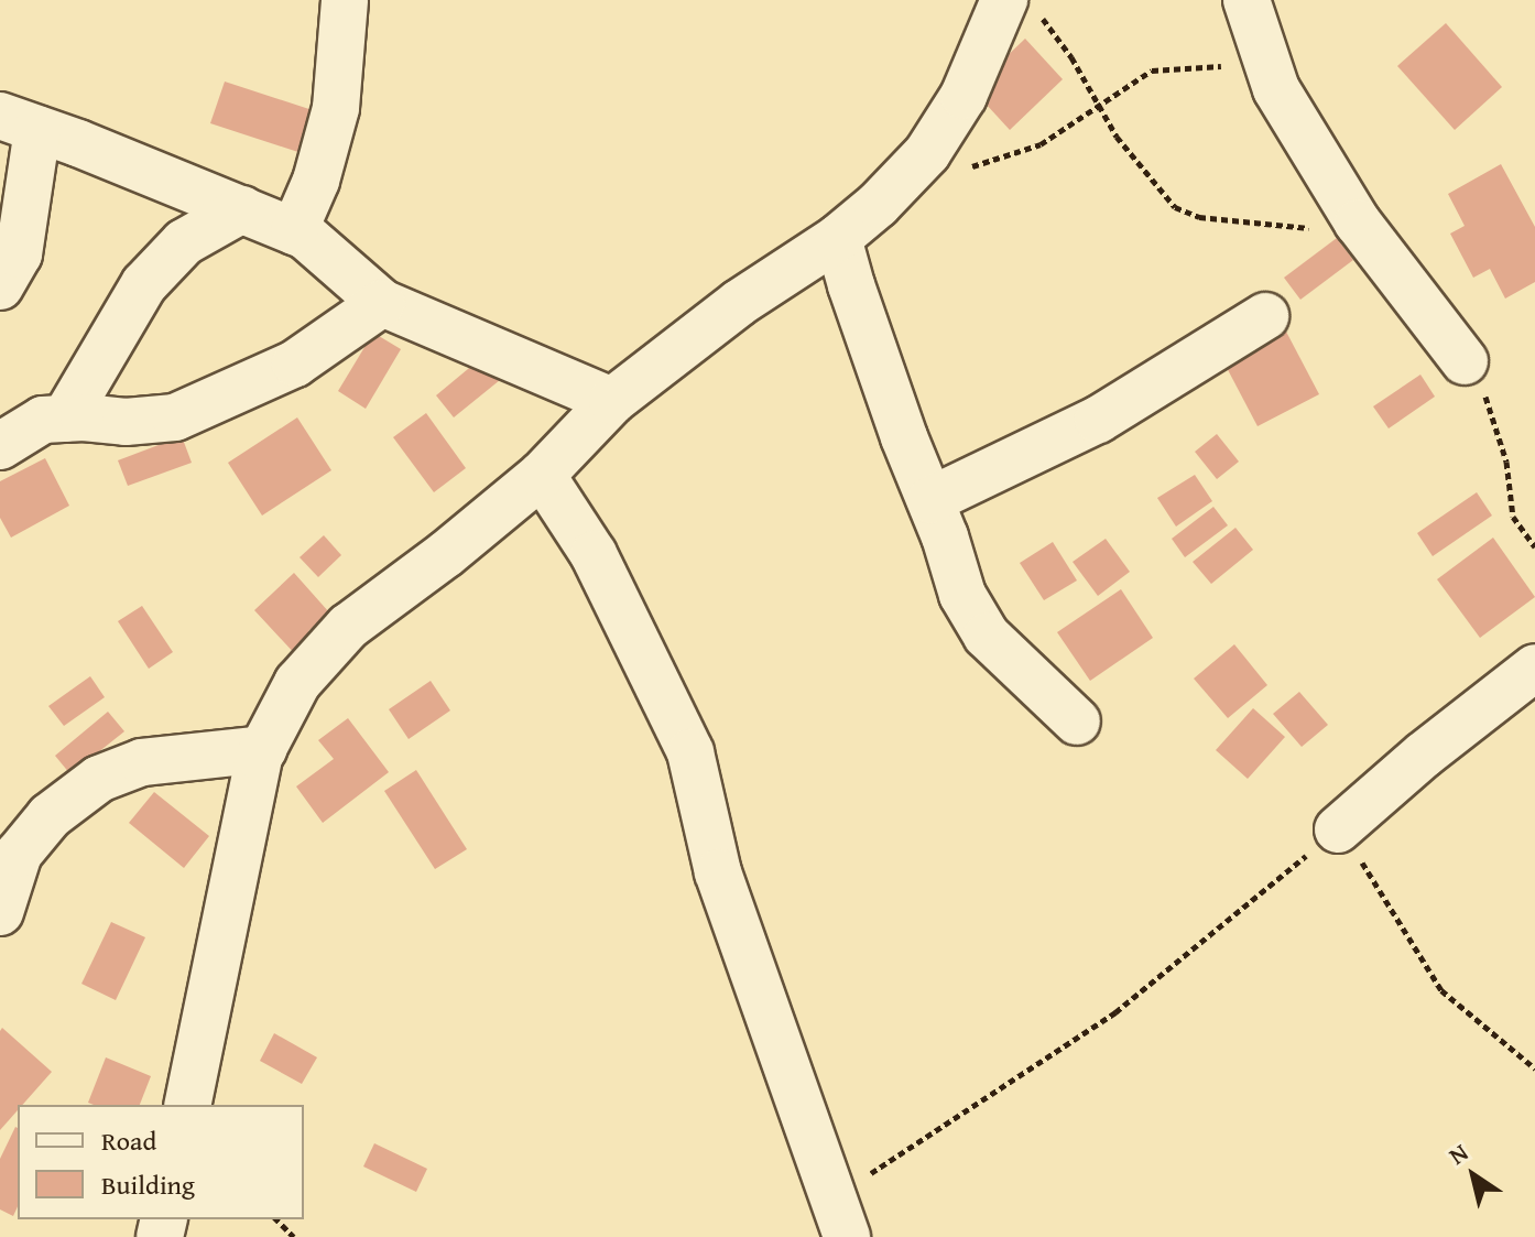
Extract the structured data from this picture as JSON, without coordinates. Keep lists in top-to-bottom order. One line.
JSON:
{"legend":["Road","Building"],"north":"top left"}
